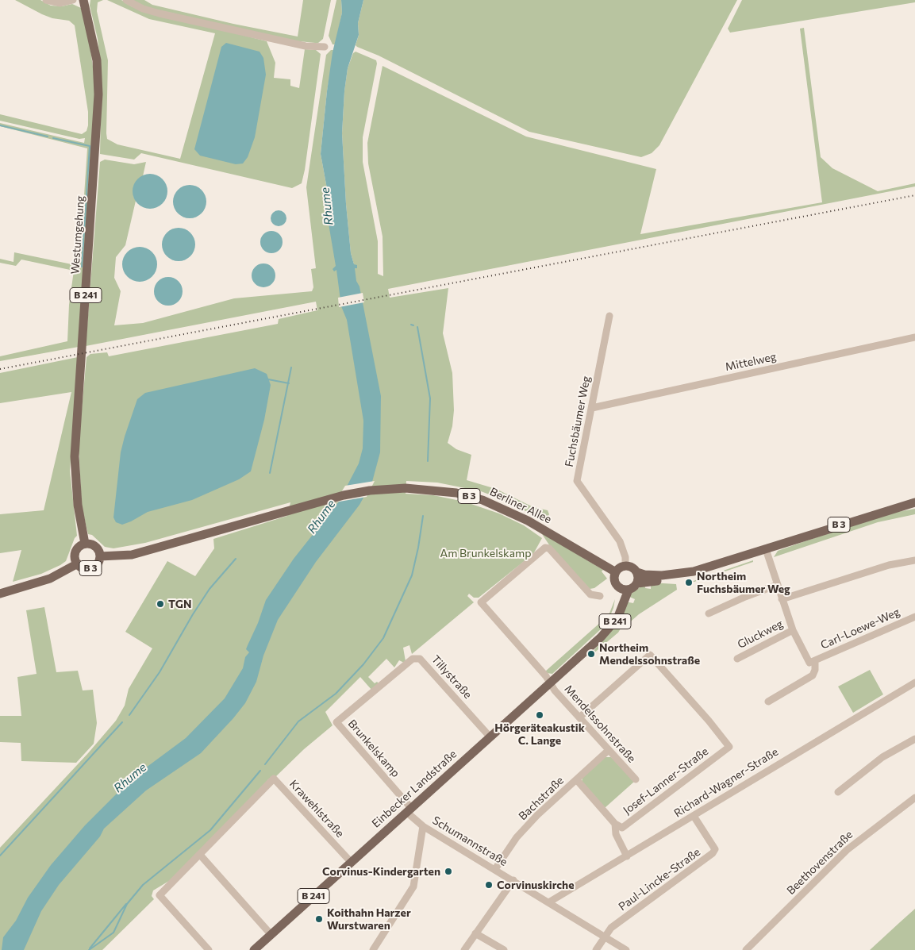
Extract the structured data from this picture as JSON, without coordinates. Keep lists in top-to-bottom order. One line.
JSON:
{"streets":{"main road":["Westumgehung","B 241","B 3","Berliner Allee","Einbecker Landstraße"],"street":["Mittelweg","Fuchsbäumer Weg","Carl-Loewe-Weg","Gluckweg","Tillystraße","Mendelssohnstraße","Brunkelskamp","Josef-Lanner-Straße","Richard-Wagner-Straße","Bachstraße","Krawehlstraße","Schumannstraße","Beethovenstraße","Paul-Lincke-Straße"]},"crossings":[["Westumgehung","B 3"],["Westumgehung","Berliner Allee"],["Mittelweg","Fuchsbäumer Weg"],["Fuchsbäumer Weg","B 3"],["Fuchsbäumer Weg","Berliner Allee"],["Fuchsbäumer Weg","Einbecker Landstraße"],["B 3","Berliner Allee"],["B 3","Einbecker Landstraße"],["Berliner Allee","Einbecker Landstraße"],["Tillystraße","Brunkelskamp"],["Tillystraße","Einbecker Landstraße"],["Mendelssohnstraße","Josef-Lanner-Straße"],["Mendelssohnstraße","Einbecker Landstraße"],["Mendelssohnstraße","Bachstraße"],["Brunkelskamp","Einbecker Landstraße"],["Brunkelskamp","Schumannstraße"],["Richard-Wagner-Straße","Schumannstraße"],["Richard-Wagner-Straße","Paul-Lincke-Straße"],["Einbecker Landstraße","Krawehlstraße"],["Einbecker Landstraße","Schumannstraße"],["Bachstraße","Schumannstraße"],["Schumannstraße","Paul-Lincke-Straße"]],"water":["Rhume"],"parks":["Am Brunkelskamp"],"places":["Northeim Fuchsbäumer Weg","TGN","Northeim Mendelssohnstraße","Hörgeräteakustik C. Lange","Corvinus-Kindergarten","Corvinuskirche","Koithahn Harzer Wurstwaren"]}
